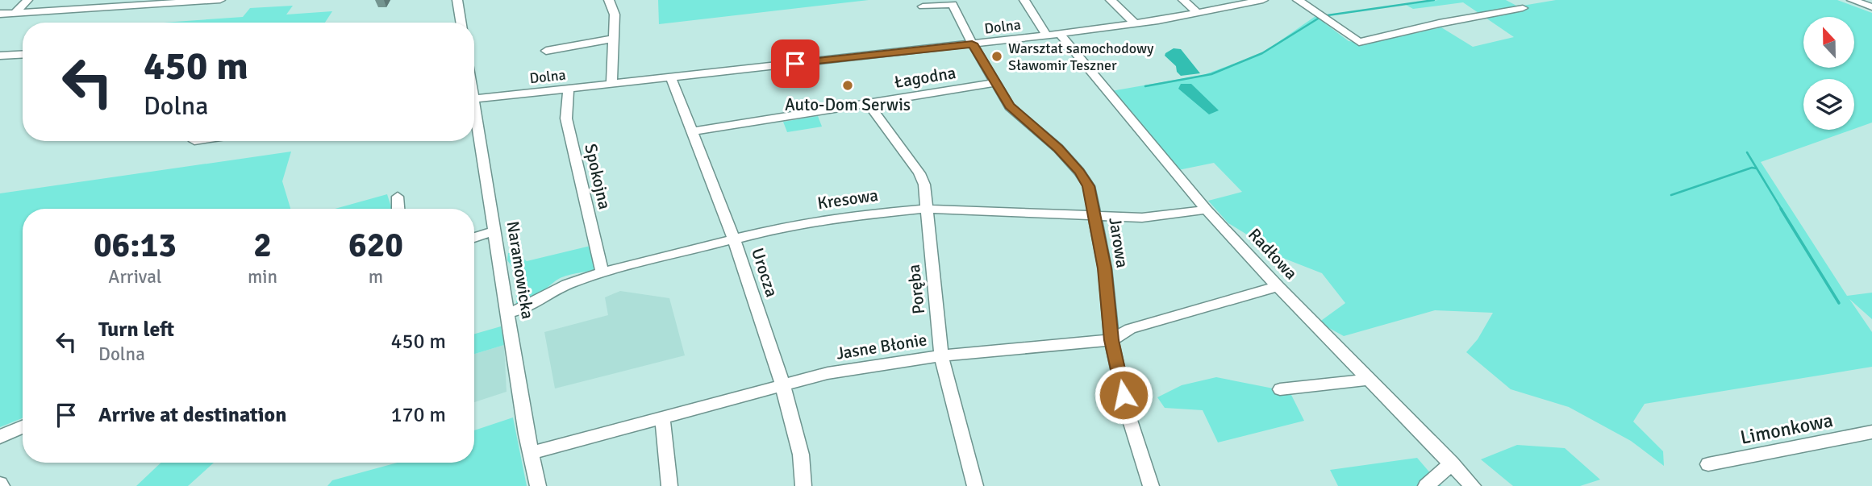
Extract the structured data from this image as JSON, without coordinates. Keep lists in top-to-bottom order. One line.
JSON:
{"streets":{"street":["Dolna","Łagodna","Spokojna","Kresowa","Jarowa","Radłowa","Naramowicka","Urocza","Poręba","Jasne Błonie","Limonkowa"]},"crossings":[["Dolna","Spokojna"],["Dolna","Jarowa"],["Dolna","Radłowa"],["Dolna","Urocza"],["Łagodna","Jarowa"],["Łagodna","Urocza"],["Łagodna","Poręba"],["Spokojna","Kresowa"],["Kresowa","Jarowa"],["Kresowa","Radłowa"],["Kresowa","Naramowicka"],["Kresowa","Urocza"],["Kresowa","Poręba"],["Jarowa","Jasne Błonie"],["Naramowicka","Jasne Błonie"],["Urocza","Jasne Błonie"],["Poręba","Jasne Błonie"]],"places":["Warsztat samochodowy Sławomir Teszner","Auto-Dom Serwis"],"north":"top","page":{"turn":["450 m","Dolna"],"eta":["06:13","Arrival","2","min","620","m"],"list":[{"name":"Turn left","note":"Dolna","value":"450 m"},{"name":"Arrive at destination","value":"170 m"}]}}
